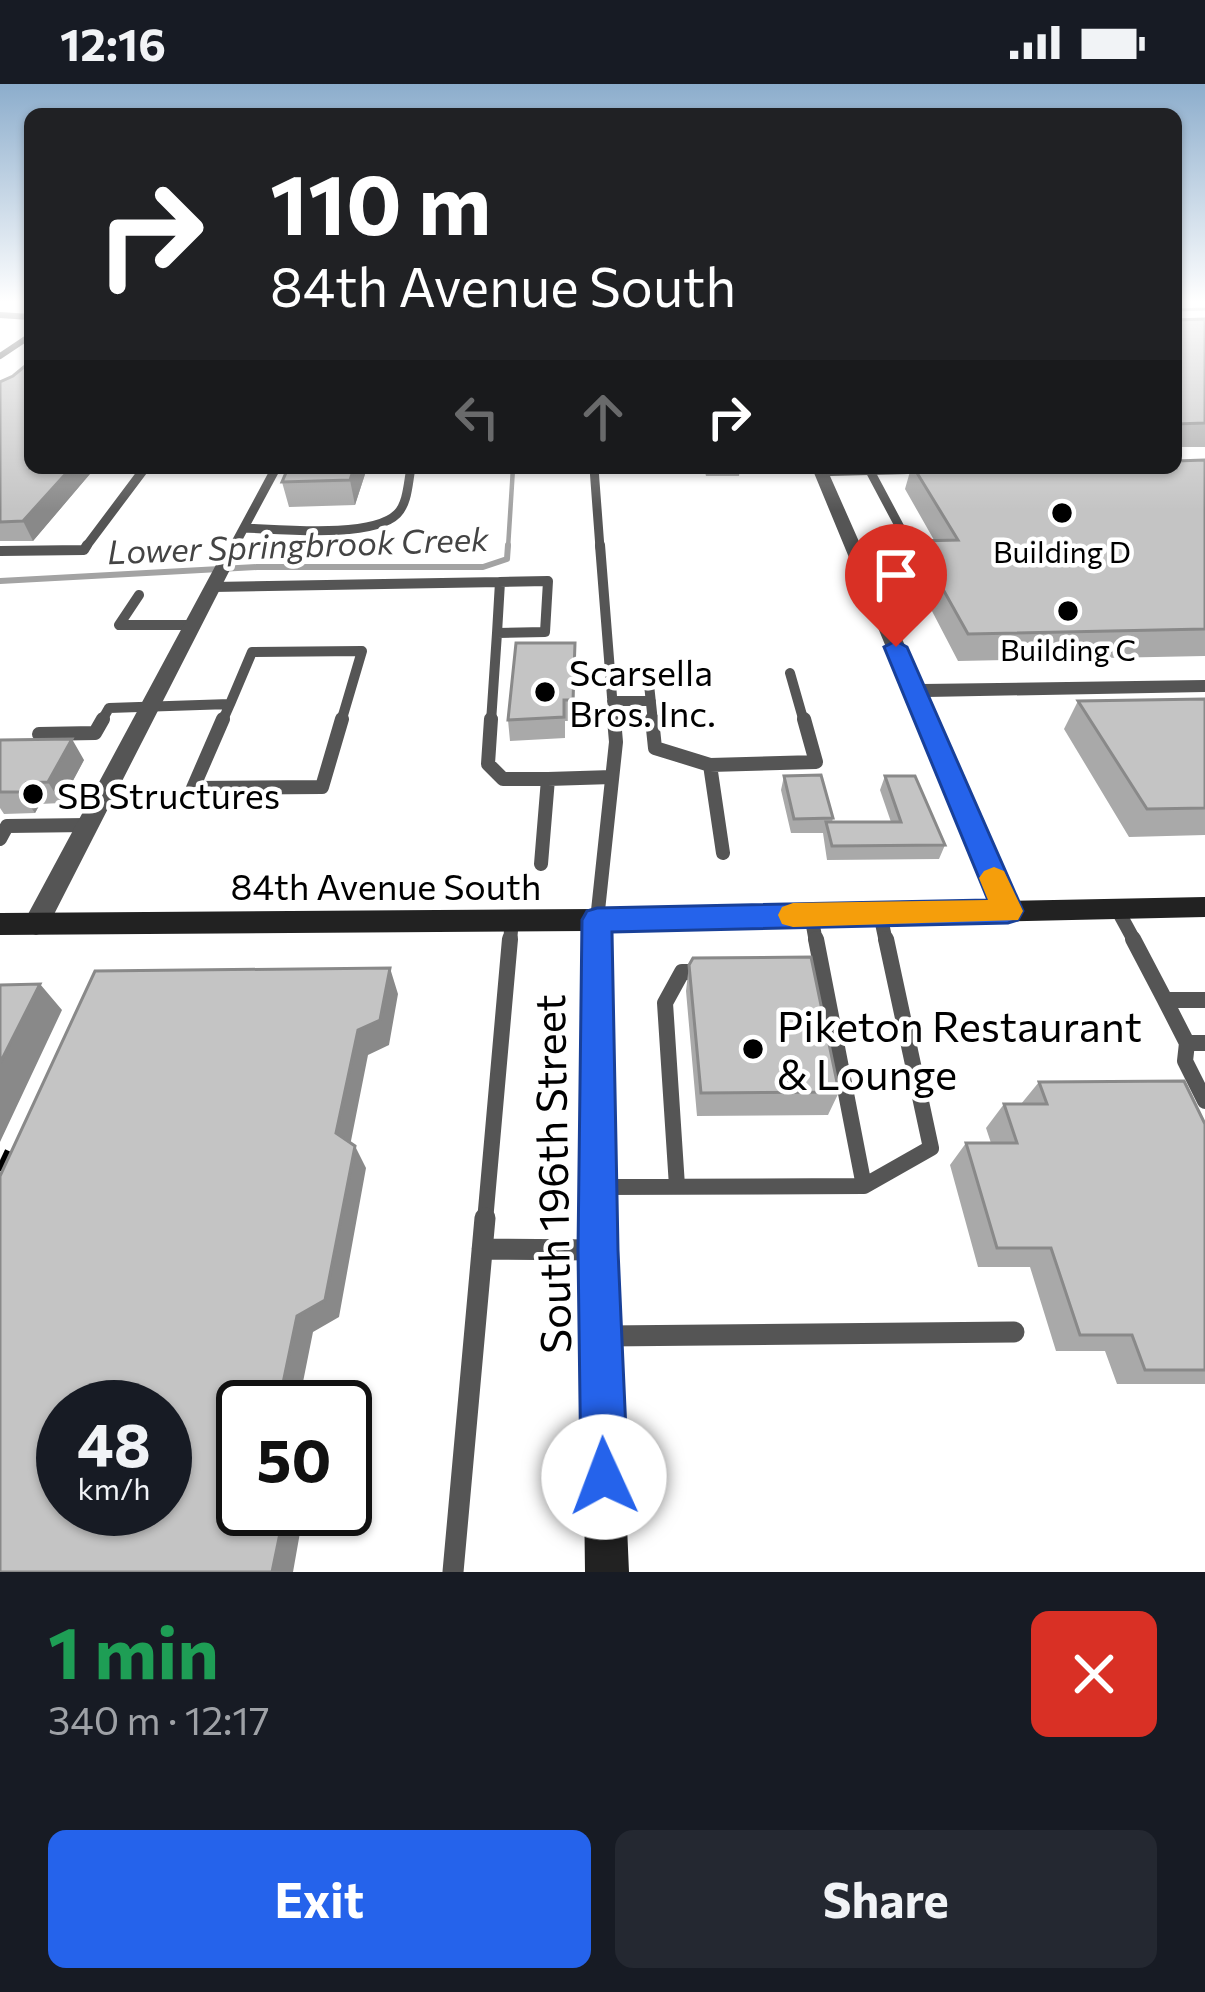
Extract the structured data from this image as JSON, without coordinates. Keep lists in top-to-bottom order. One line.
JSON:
{"streets":{"main road":["84th Avenue South","South 196th Street"]},"crossings":[["84th Avenue South","South 196th Street"]],"water":["Lower Springbrook Creek"],"places":["Building D","Building C","Scarsella Bros. Inc.","SB Structures","Piketon Restaurant & Lounge"],"page":{"status":"12:16","turn":["110 m","84th Avenue South"],"speed":"48 km/h","limit":"50","heading":["1 min","340 m · 12:17"],"buttons":["Exit","Share"]}}
